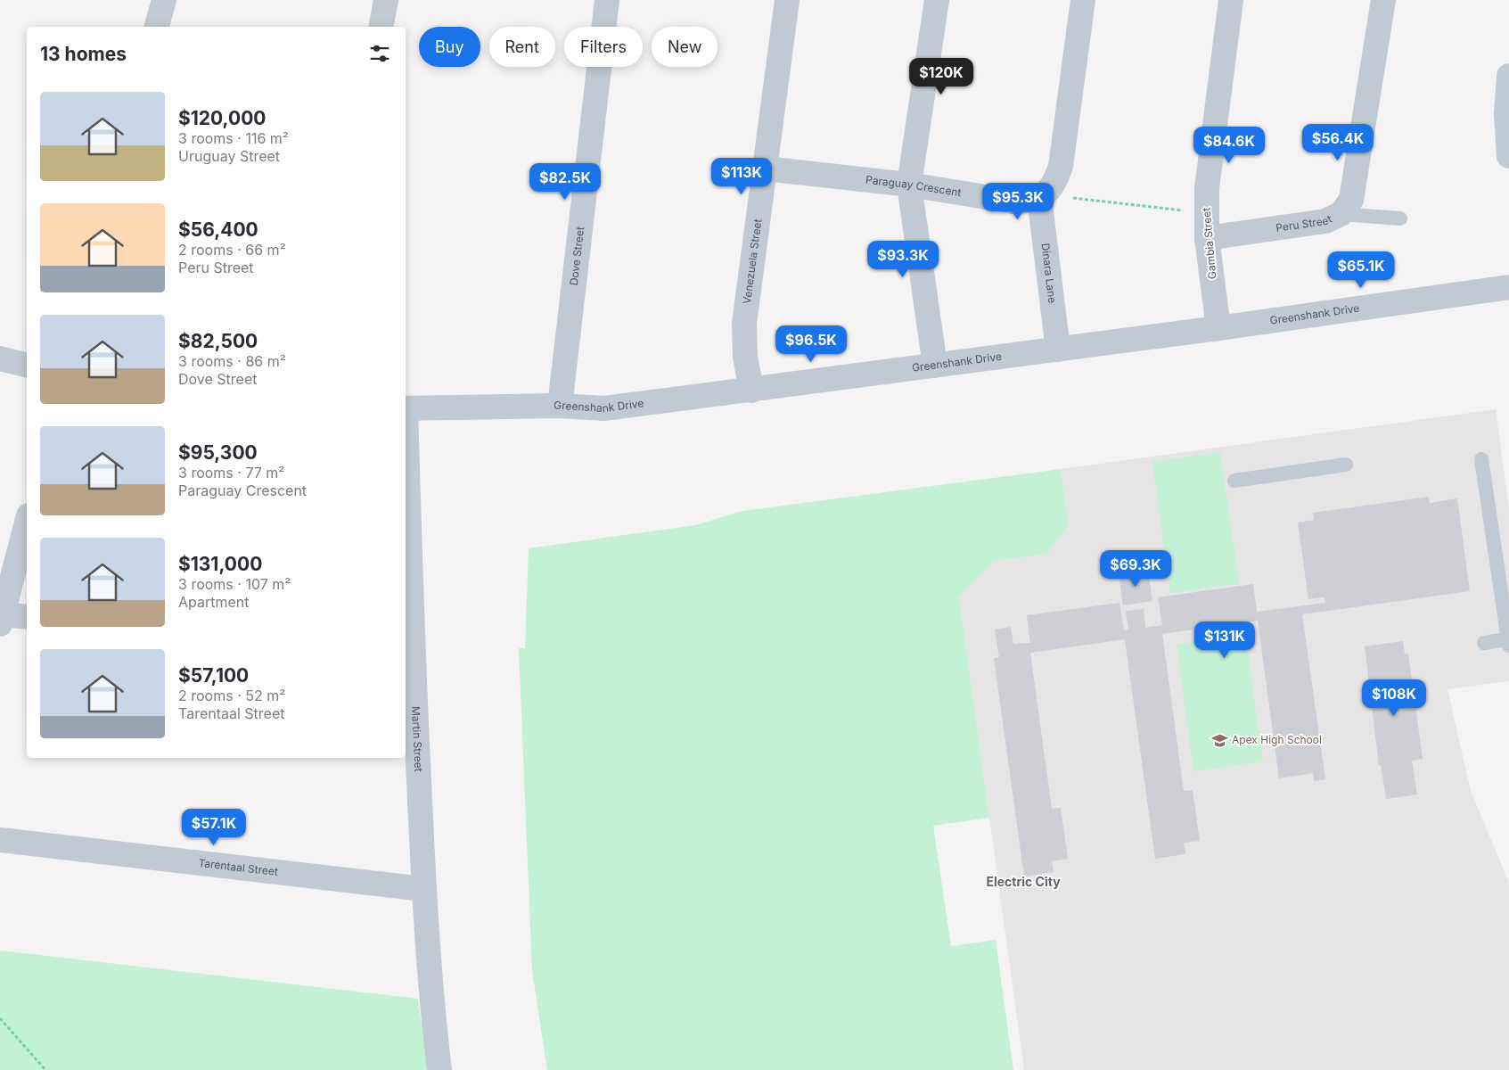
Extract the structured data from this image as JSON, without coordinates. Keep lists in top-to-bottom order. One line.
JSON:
{"streets":{"street":["Paraguay Crescent","Peru Street","Gambia Street","Dove Street","Venezuela Street","Dinara Lane","Greenshank Drive","Martin Street","Tarentaal Street"]},"crossings":[["Paraguay Crescent","Venezuela Street"],["Paraguay Crescent","Dinara Lane"],["Peru Street","Gambia Street"],["Gambia Street","Greenshank Drive"],["Dove Street","Greenshank Drive"],["Venezuela Street","Greenshank Drive"],["Dinara Lane","Greenshank Drive"],["Martin Street","Tarentaal Street"]],"districts":["Electric City"],"places":{"school or university":["Apex High School"]},"page":{"chip":["Buy","Rent","Filters","New"],"heading":"13 homes","price":["$120K","$56.4K","$84.6K","$113K","$82.5K","$95.3K","$93.3K","$65.1K","$96.5K","$69.3K","$131K","$108K","$57.1K"],"list":[{"name":"$120,000","note":"3 rooms · 116 m² · Uruguay Street"},{"name":"$56,400","note":"2 rooms · 66 m² · Peru Street"},{"name":"$82,500","note":"3 rooms · 86 m² · Dove Street"},{"name":"$95,300","note":"3 rooms · 77 m² · Paraguay Crescent"},{"name":"$131,000","note":"3 rooms · 107 m² · Apartment"},{"name":"$57,100","note":"2 rooms · 52 m² · Tarentaal Street"}]}}
